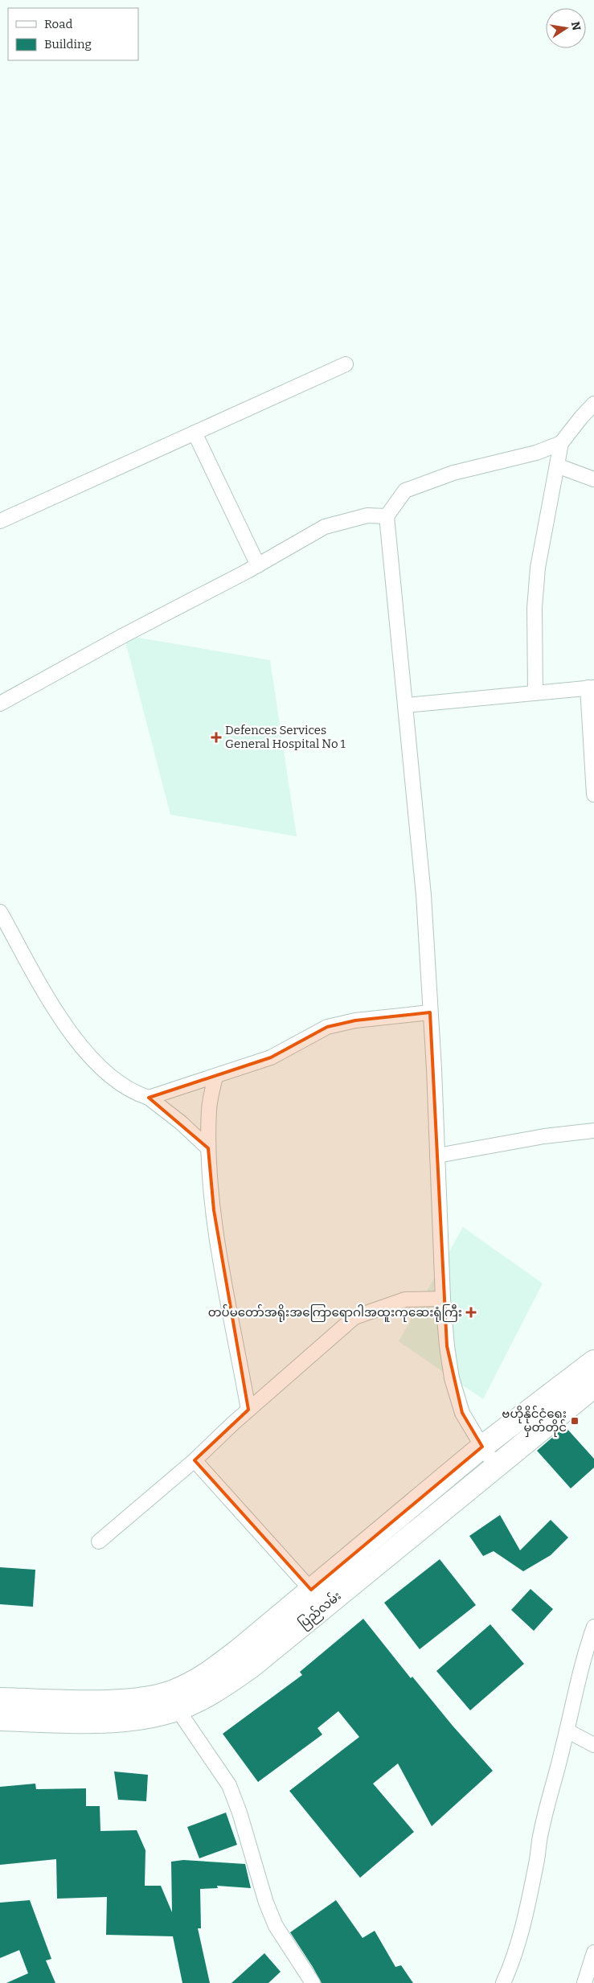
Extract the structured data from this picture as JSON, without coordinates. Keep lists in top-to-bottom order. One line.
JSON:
{"streets":{"highway":["ပြည်လမ်း"]},"places":{"health":["Defences Services General Hospital No 1","တပ်မတော်အရိုးအကြောရောဂါအထူးကုဆေးရုံကြီး"],"transit":["ဗဟိုနိုင်ငံရေး မှတ်တိုင်"]},"legend":["Road","Building"],"north":"right"}
